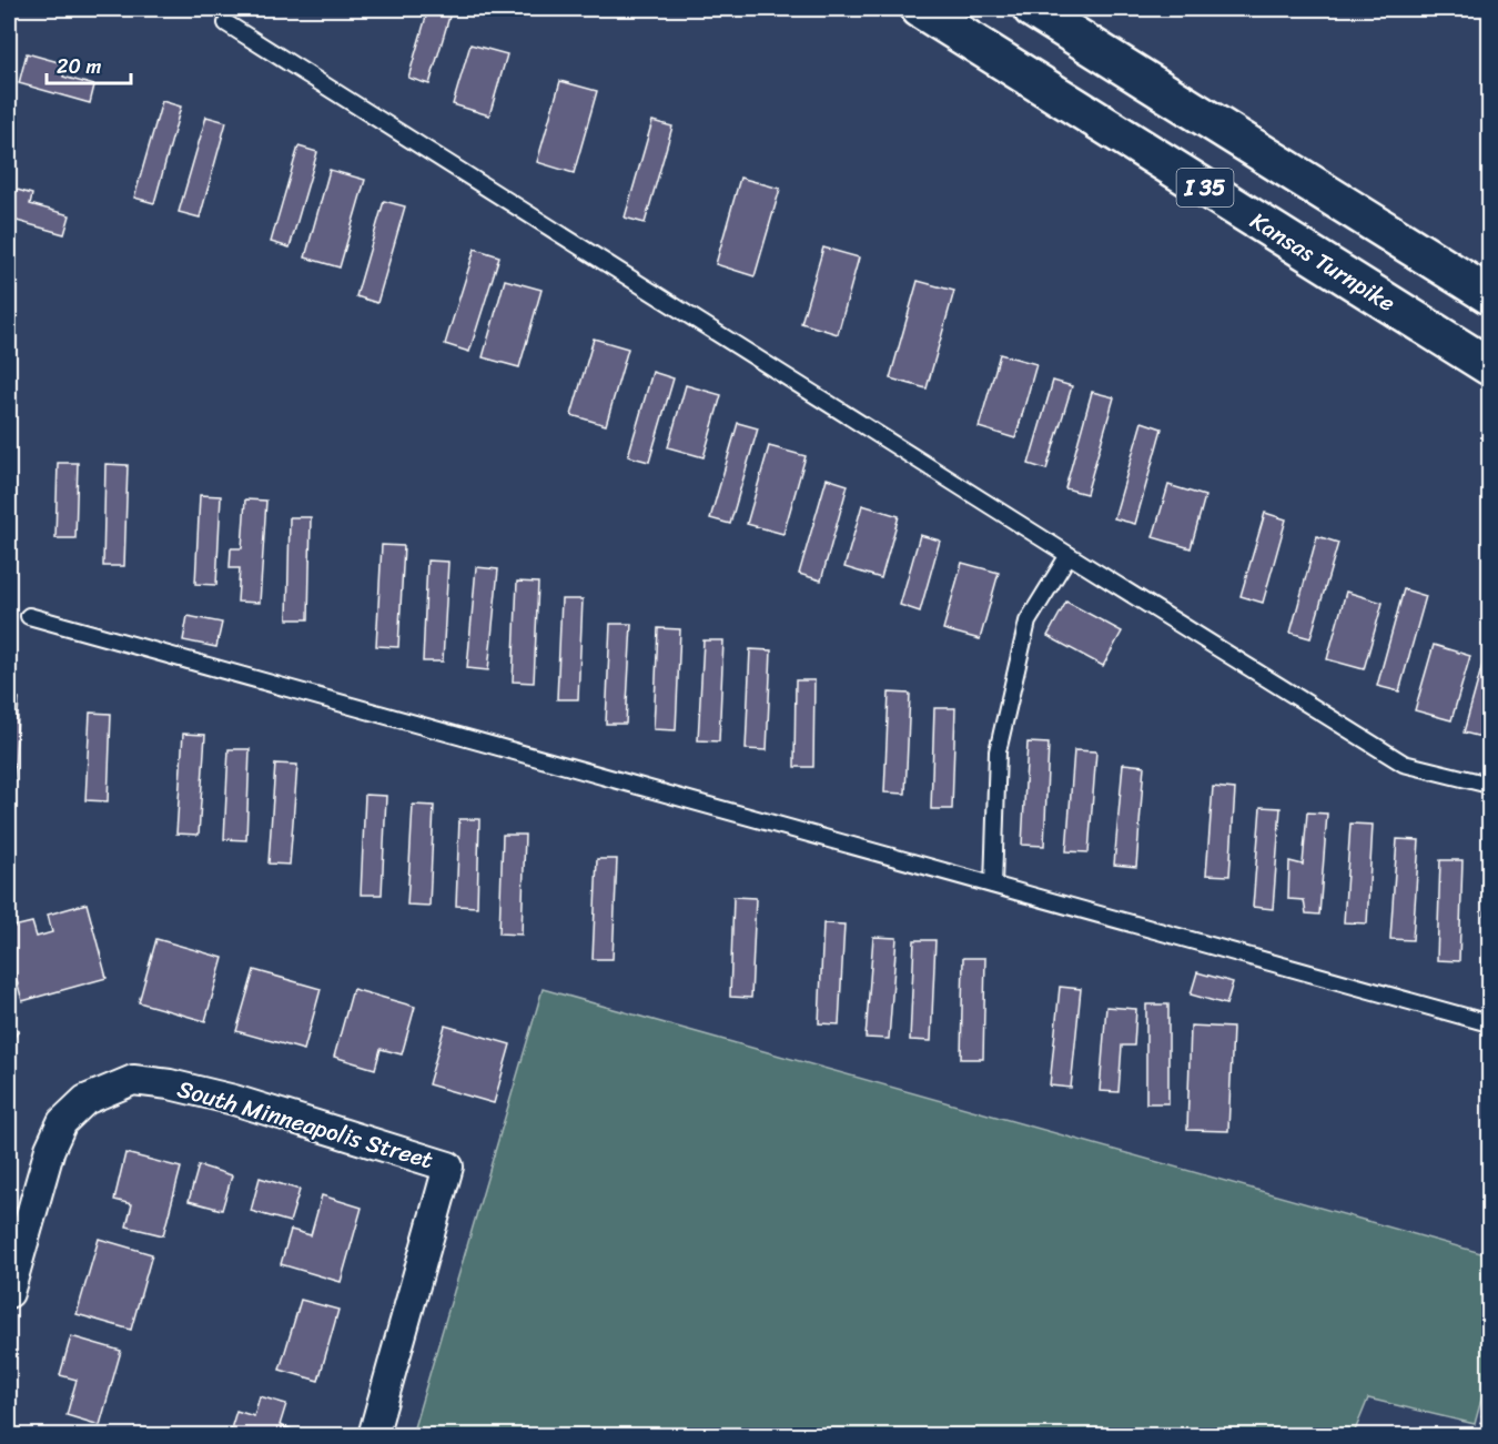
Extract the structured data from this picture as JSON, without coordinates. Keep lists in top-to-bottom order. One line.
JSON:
{"streets":{"highway":["I 35","Kansas Turnpike"],"street":["South Minneapolis Street"]},"scale_bar":"20 m"}
